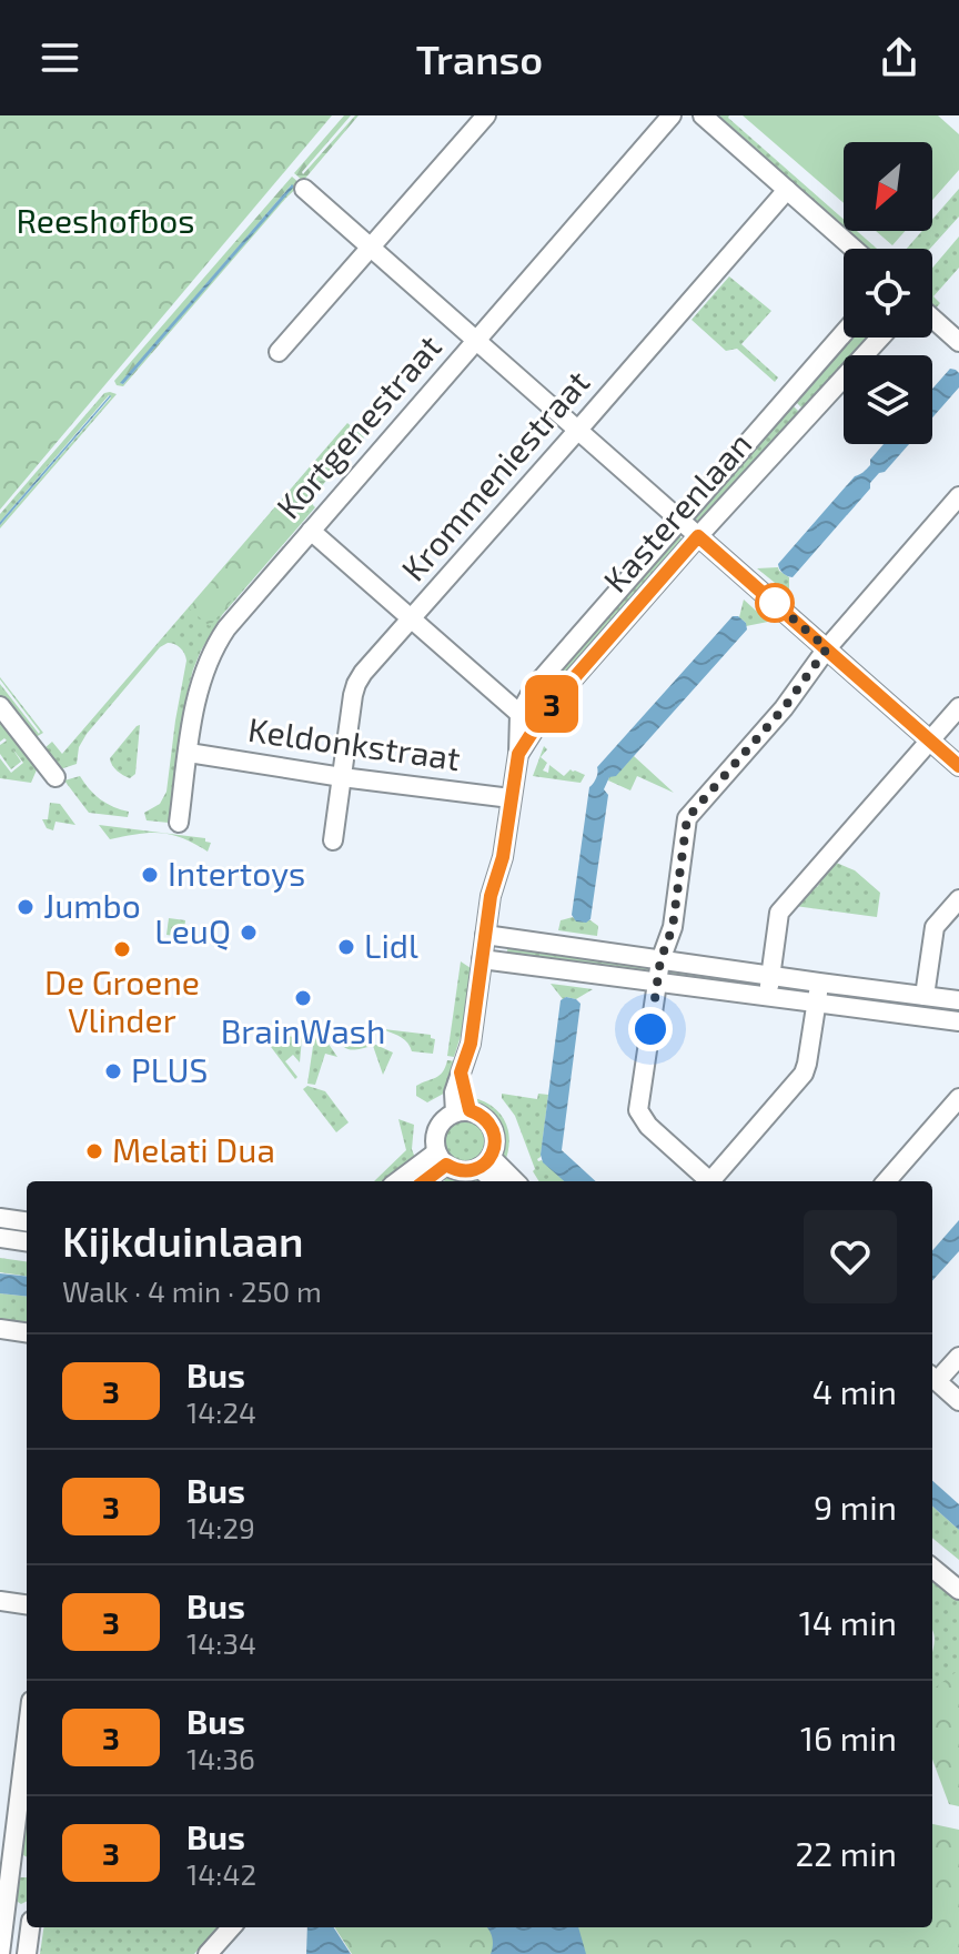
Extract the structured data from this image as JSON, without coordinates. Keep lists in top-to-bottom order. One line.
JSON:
{"streets":{"street":["Kortgenestraat","Krommeniestraat","Kasterenlaan","Keldonkstraat"]},"crossings":[["Kortgenestraat","Keldonkstraat"],["Krommeniestraat","Keldonkstraat"],["Kasterenlaan","Keldonkstraat"]],"parks":["Reeshofbos"],"places":["Intertoys","Jumbo","LeuQ","Lidl","De Groene Vlinder","BrainWash","PLUS","Melati Dua"],"lines":["bus line 3"],"north":"bottom left","page":{"header":"Transo","on_map":"3","heading":["Kijkduinlaan","Walk · 4 min · 250 m"],"list":[{"mark":"3","name":"Bus","note":"14:24","value":"4 min"},{"mark":"3","name":"Bus","note":"14:29","value":"9 min"},{"mark":"3","name":"Bus","note":"14:34","value":"14 min"},{"mark":"3","name":"Bus","note":"14:36","value":"16 min"},{"mark":"3","name":"Bus","note":"14:42","value":"22 min"}]}}
